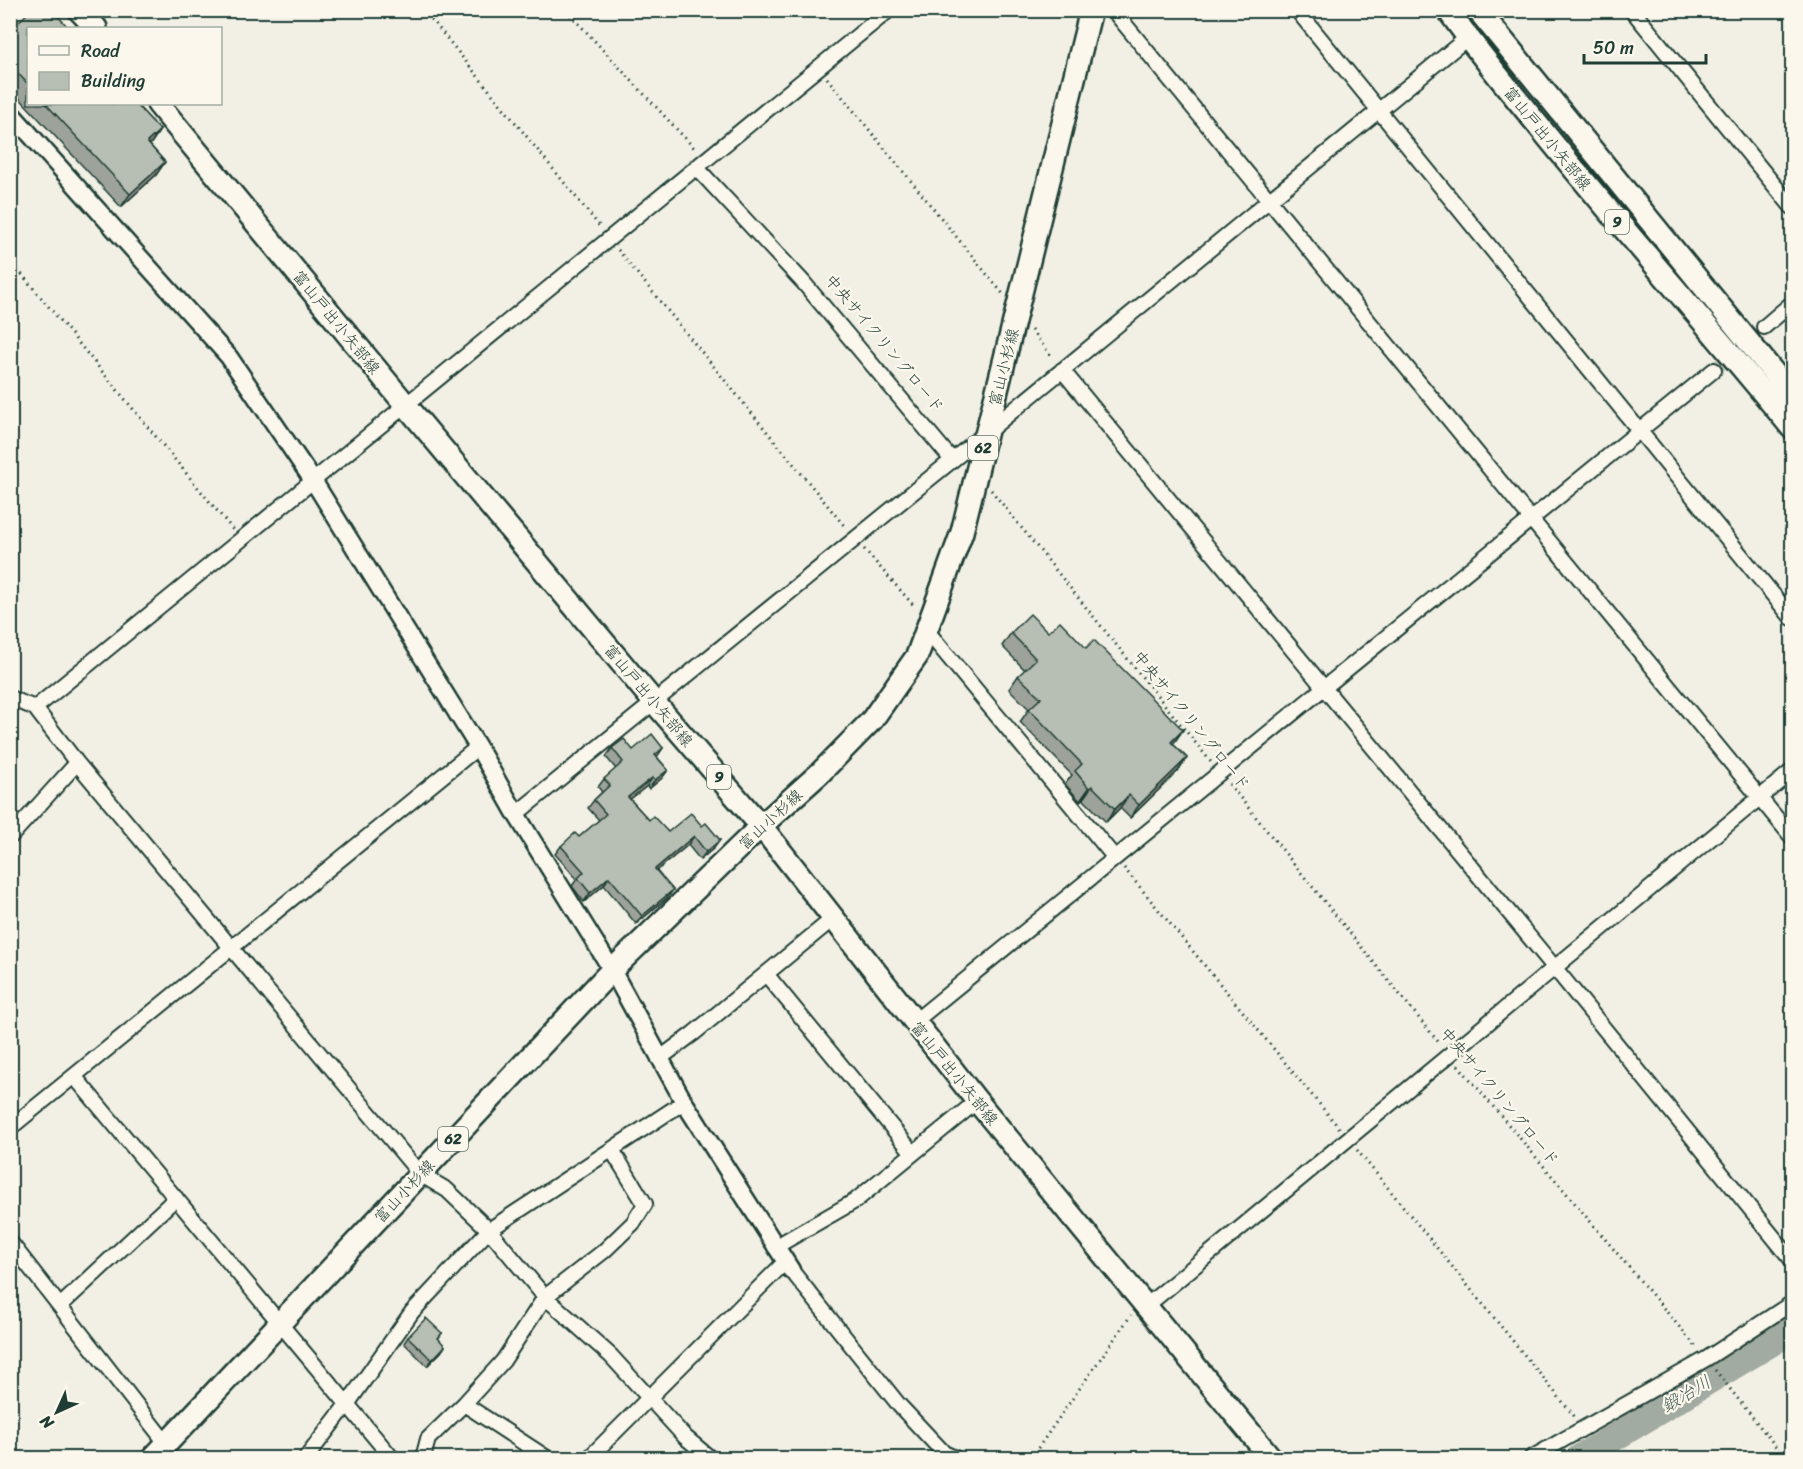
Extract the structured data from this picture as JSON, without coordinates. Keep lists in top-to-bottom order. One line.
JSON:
{"streets":{"main road":["富山戸出小矢部線","9","富山小杉線","62"],"path":["中央サイクリングロード"]},"crossings":[["富山戸出小矢部線","富山小杉線"],["中央サイクリングロード","富山小杉線"]],"water":["鍛冶川"],"legend":["Road","Building"],"scale_bar":"50 m","north":"bottom left"}
